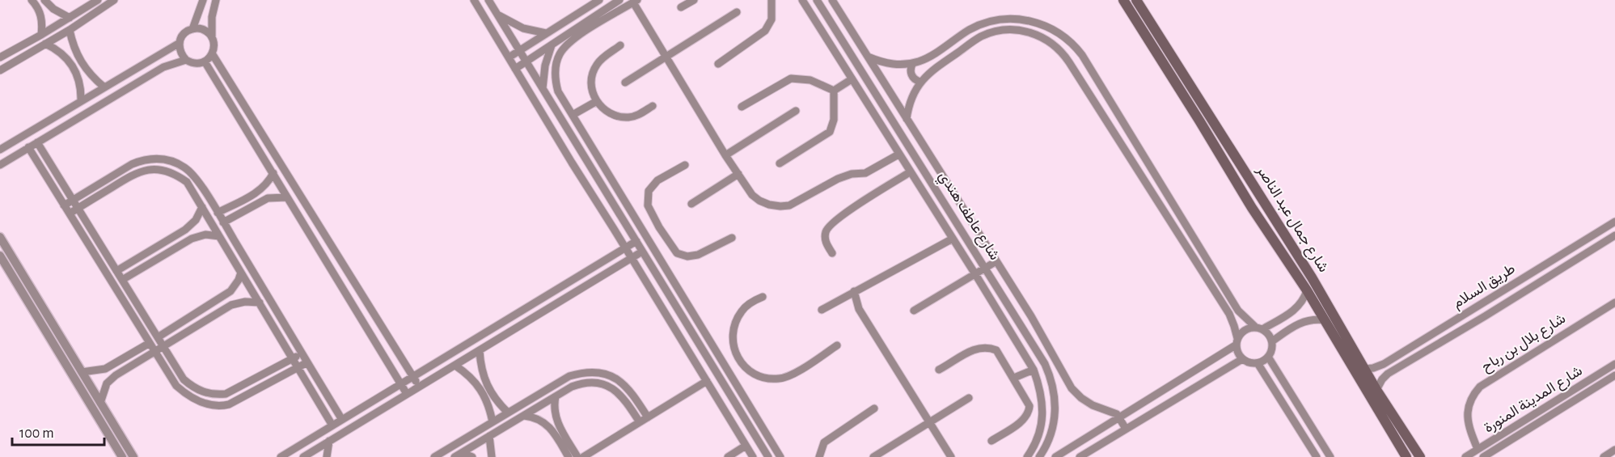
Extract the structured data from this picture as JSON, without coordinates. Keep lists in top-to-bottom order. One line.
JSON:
{"streets":{"main road":["شارع جمال عبد الناصر"],"street":["شارع عاطف هندي","طريق السلام","شارع بلال بن رباح","شارع المدينة المنورة"]},"crossings":[["شارع جمال عبد الناصر","طريق السلام"],["شارع بلال بن رباح","شارع المدينة المنورة"]],"scale_bar":"100 m"}
